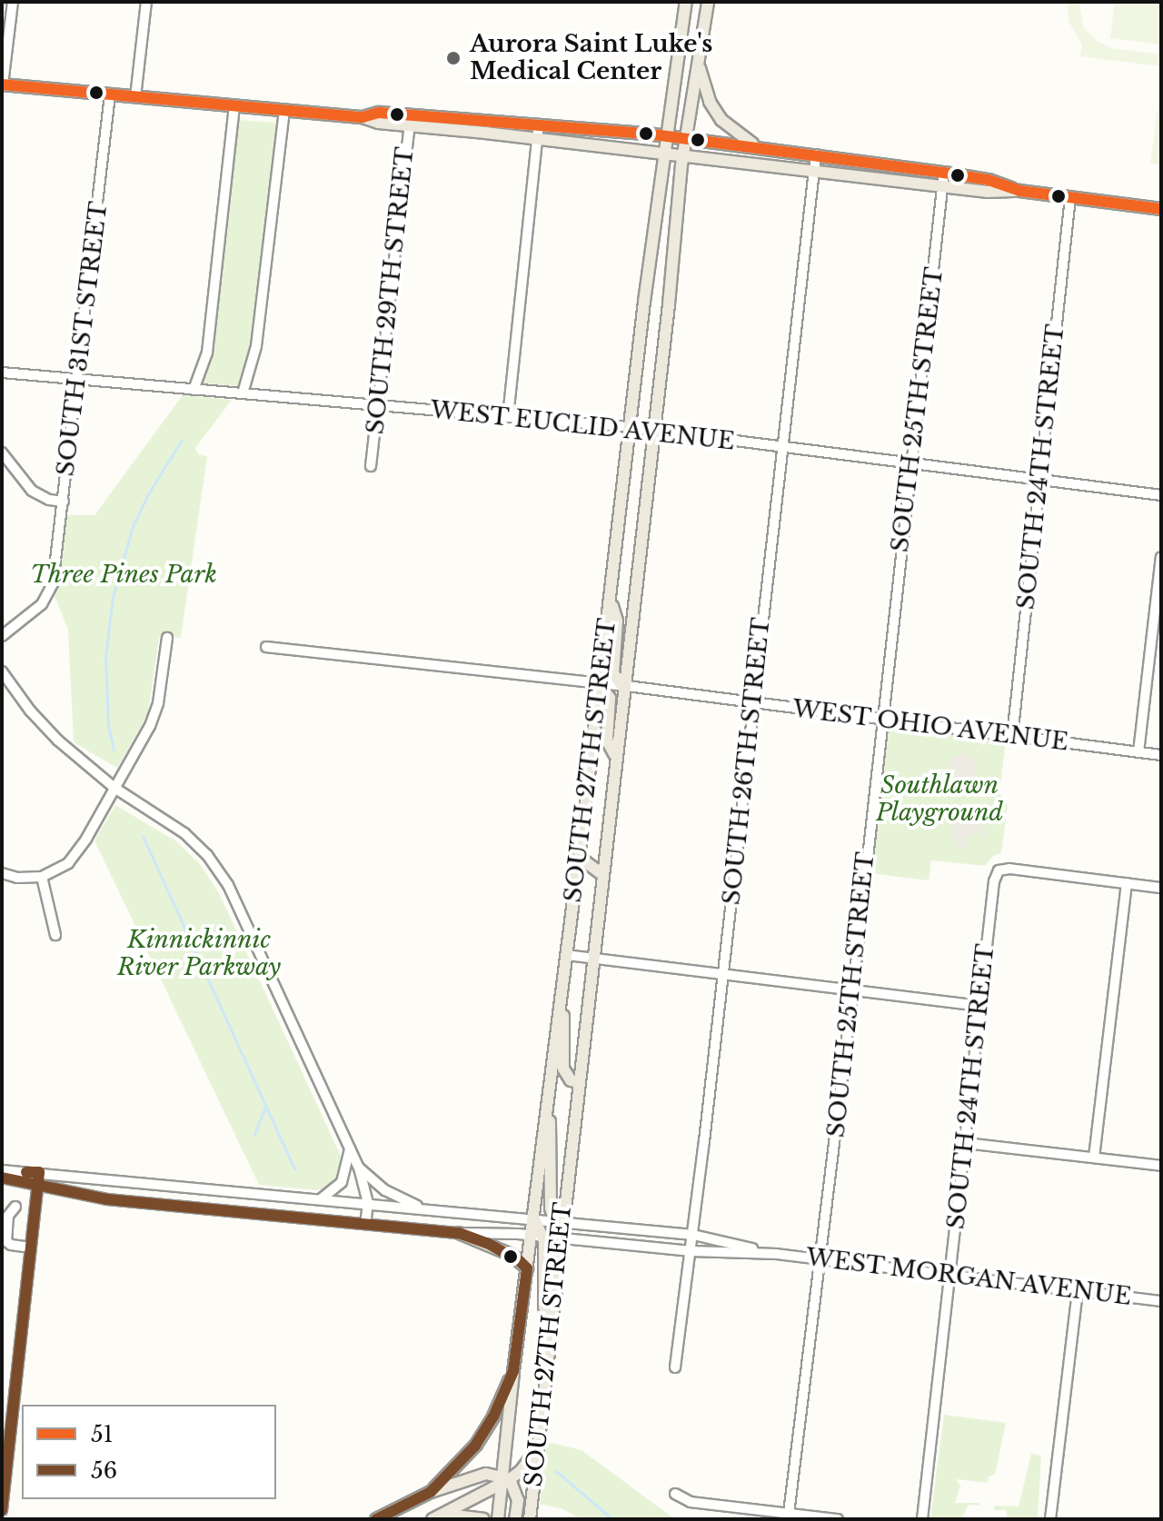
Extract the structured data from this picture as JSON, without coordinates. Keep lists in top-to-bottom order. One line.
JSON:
{"streets":{"main road":["SOUTH 27TH STREET"],"street":["SOUTH 29TH STREET","SOUTH 31ST STREET","SOUTH 25TH STREET","WEST EUCLID AVENUE","SOUTH 24TH STREET","WEST OHIO AVENUE","SOUTH 26TH STREET","WEST MORGAN AVENUE"]},"crossings":[["SOUTH 29TH STREET","WEST EUCLID AVENUE"],["SOUTH 31ST STREET","WEST EUCLID AVENUE"],["SOUTH 25TH STREET","WEST EUCLID AVENUE"],["SOUTH 25TH STREET","WEST OHIO AVENUE"],["SOUTH 25TH STREET","WEST MORGAN AVENUE"],["WEST EUCLID AVENUE","SOUTH 24TH STREET"],["WEST EUCLID AVENUE","SOUTH 27TH STREET"],["WEST EUCLID AVENUE","SOUTH 26TH STREET"],["SOUTH 24TH STREET","WEST OHIO AVENUE"],["SOUTH 24TH STREET","WEST MORGAN AVENUE"],["WEST OHIO AVENUE","SOUTH 27TH STREET"],["WEST OHIO AVENUE","SOUTH 26TH STREET"],["SOUTH 27TH STREET","WEST MORGAN AVENUE"],["SOUTH 26TH STREET","WEST MORGAN AVENUE"]],"parks":["Three Pines Park","Southlawn Playground","Kinnickinnic River Parkway"],"places":["Aurora Saint Luke's Medical Center"],"lines":["transit line 51","transit line 56"],"legend":["51","56"]}
